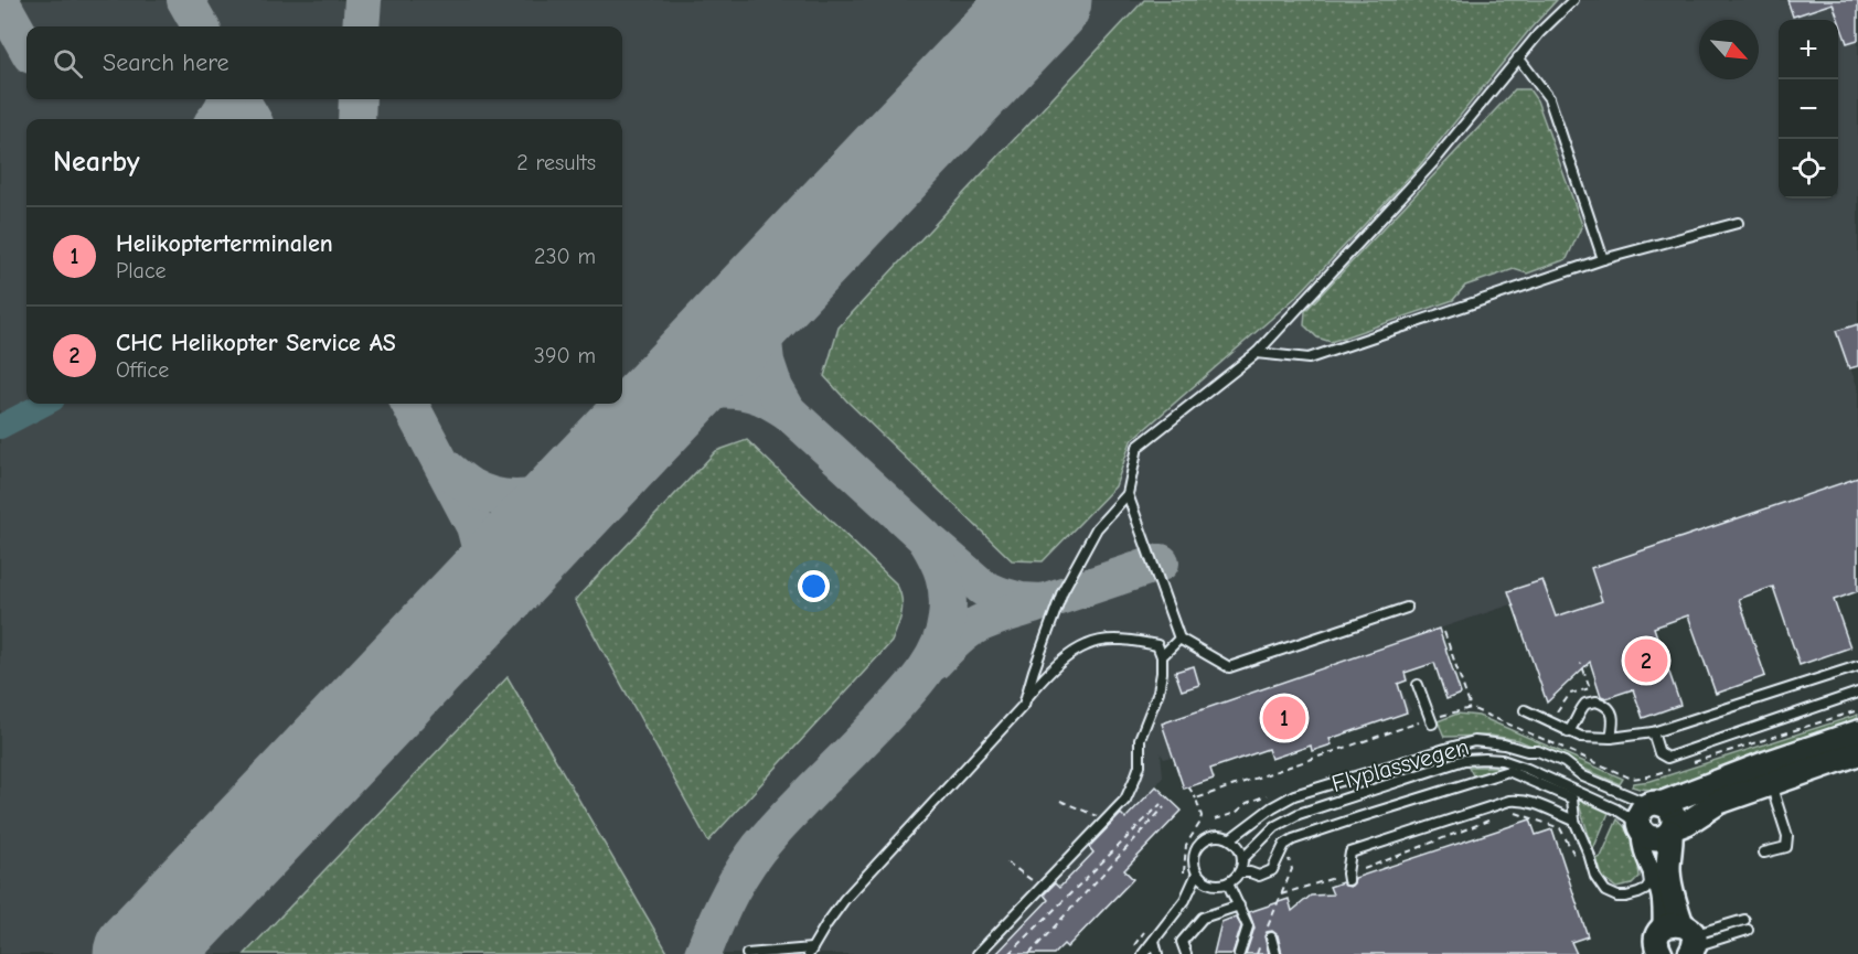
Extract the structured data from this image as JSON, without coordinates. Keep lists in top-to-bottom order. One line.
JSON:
{"streets":{"street":["Flyplassvegen"]},"north":"bottom right","page":{"map_buttons":["+","−"],"search":"Search here","heading":["Nearby","2 results"],"list":[{"mark":"1","name":"Helikopterterminalen","note":"Place","value":"230 m"},{"mark":"2","name":"CHC Helikopter Service AS","note":"Office","value":"390 m"}],"pins":["2","1"]}}
